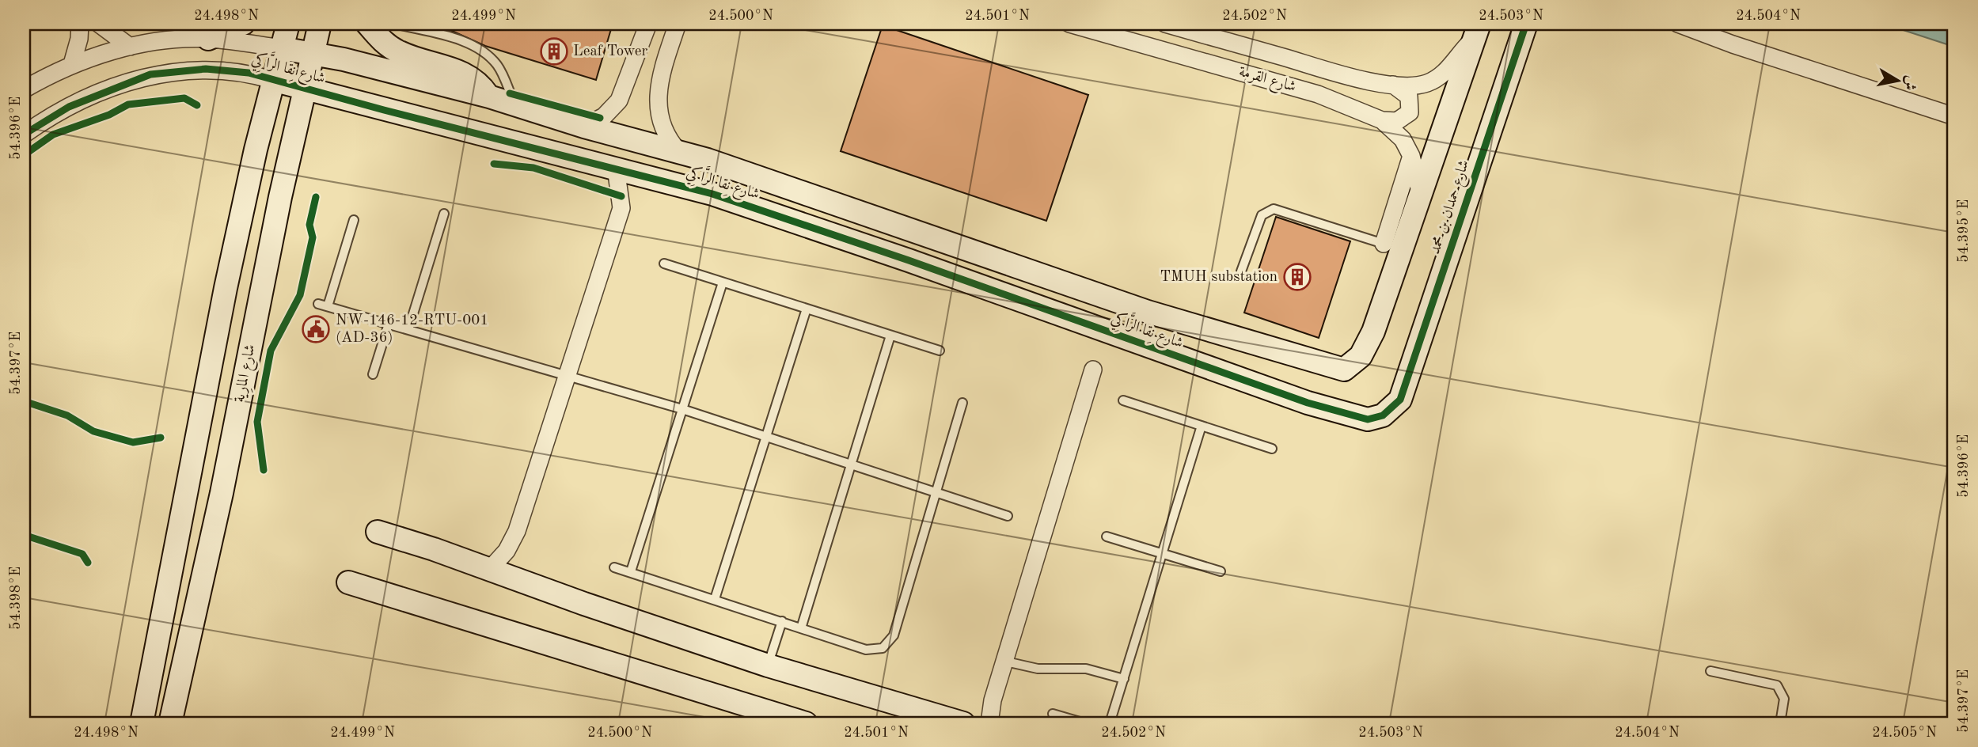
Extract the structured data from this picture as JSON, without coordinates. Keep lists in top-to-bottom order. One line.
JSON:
{"streets":{"street":["شارع نِقا الرَّاكِي","شارع القرمة","شارع حمدان بن محمد","شارع المارِية"]},"crossings":[["شارع نِقا الرَّاكِي","شارع حمدان بن محمد"],["شارع نِقا الرَّاكِي","شارع المارِية"],["شارع القرمة","شارع حمدان بن محمد"]],"places":{"building":["Leaf Tower","TMUH substation"],"public building":["NW-146-12-RTU-001 (AD-36)"]},"north":"right","coordinates":["24.498°N","24.499°N","24.500°N","24.501°N","24.502°N","24.503°N","24.504°N","54.396°E","54.395°E","54.397°E","54.398°E","24.505°N"]}
